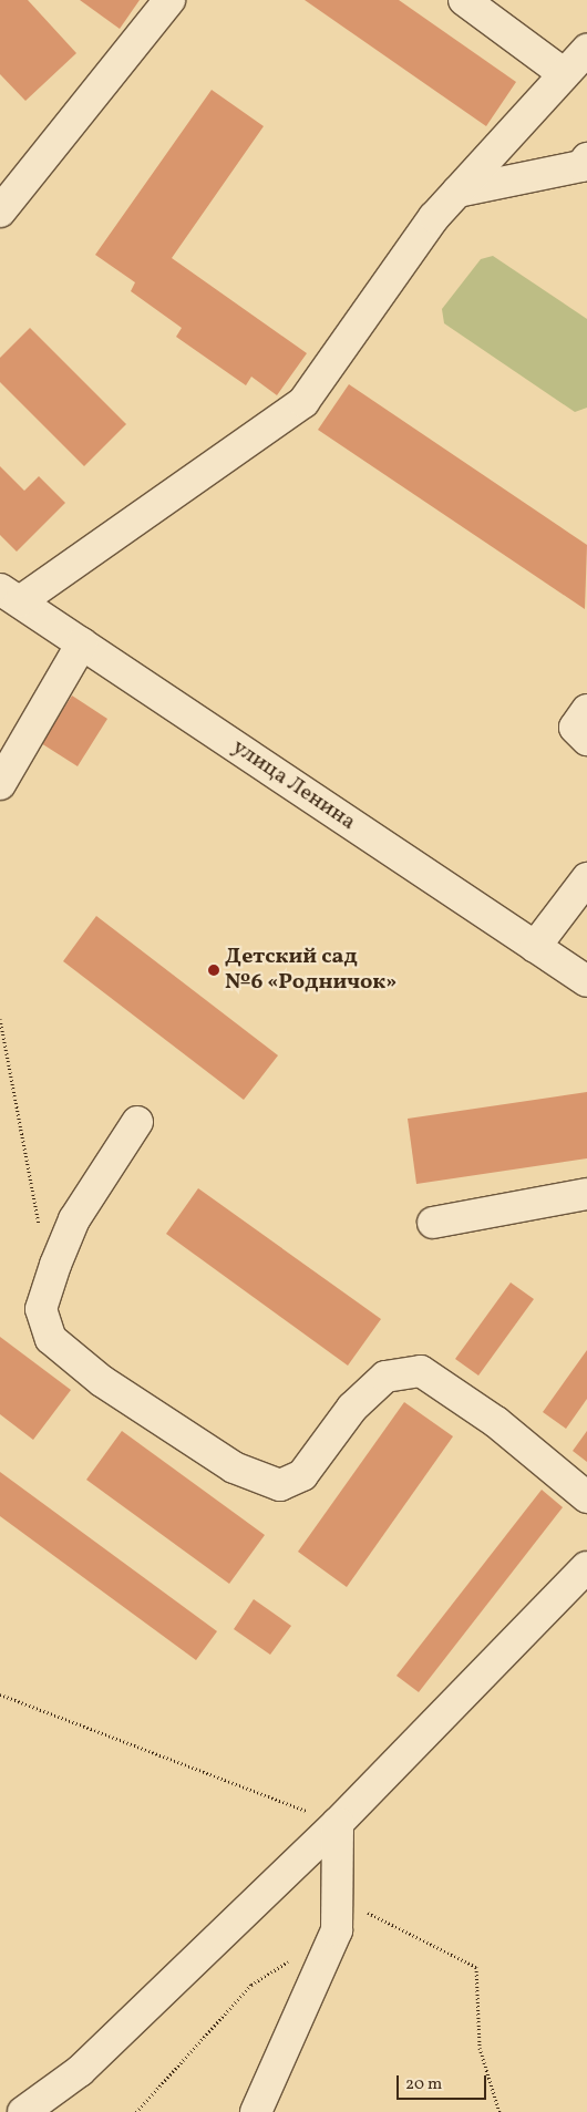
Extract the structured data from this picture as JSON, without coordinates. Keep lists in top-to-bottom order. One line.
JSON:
{"streets":{"street":["улица Ленина"]},"places":["Детский сад №6 «Родничок»"],"scale_bar":"20 m"}
